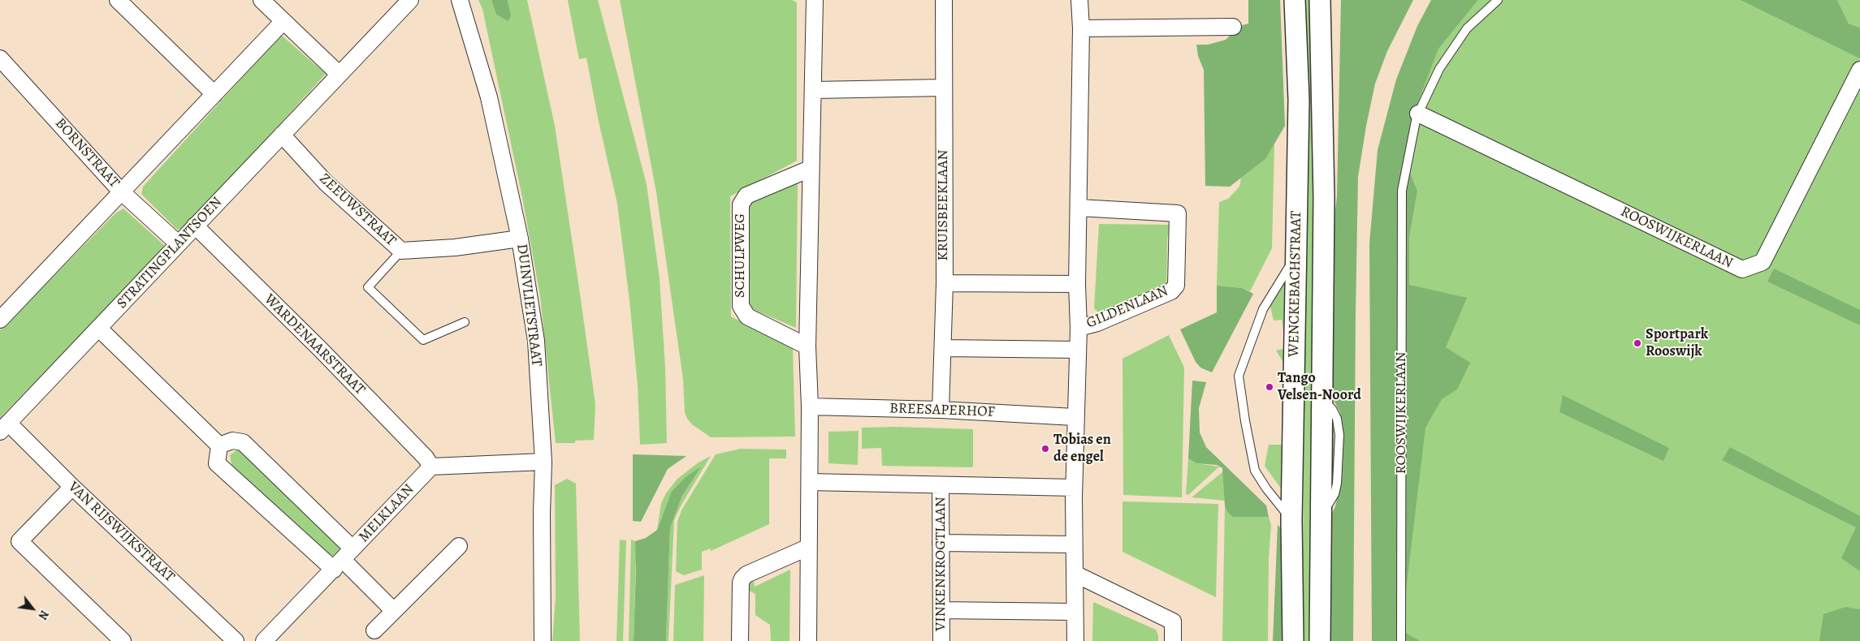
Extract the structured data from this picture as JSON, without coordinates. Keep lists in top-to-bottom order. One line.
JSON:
{"streets":{"street":["BORNSTRAAT","KRUISBEEKLAAN","ZEEUWSTRAAT","ROOSWIJKERLAAN","STRATINGPLANTSOEN","SCHULPWEG","WENCKEBACHSTRAAT","DUINVLIETSTRAAT","GILDENLAAN","WARDENAARSTRAAT","BREESAPERHOF","MELKLAAN","VAN RIJSWIJKSTRAAT","VINKENKROGTLAAN"]},"crossings":[["BORNSTRAAT","STRATINGPLANTSOEN"],["KRUISBEEKLAAN","BREESAPERHOF"],["ZEEUWSTRAAT","STRATINGPLANTSOEN"],["ZEEUWSTRAAT","DUINVLIETSTRAAT"],["STRATINGPLANTSOEN","WARDENAARSTRAAT"],["STRATINGPLANTSOEN","VAN RIJSWIJKSTRAAT"],["GILDENLAAN","BREESAPERHOF"],["WARDENAARSTRAAT","MELKLAAN"]],"places":["Sportpark Rooswijk","Tango Velsen-Noord","Tobias en de engel"],"north":"bottom right"}
